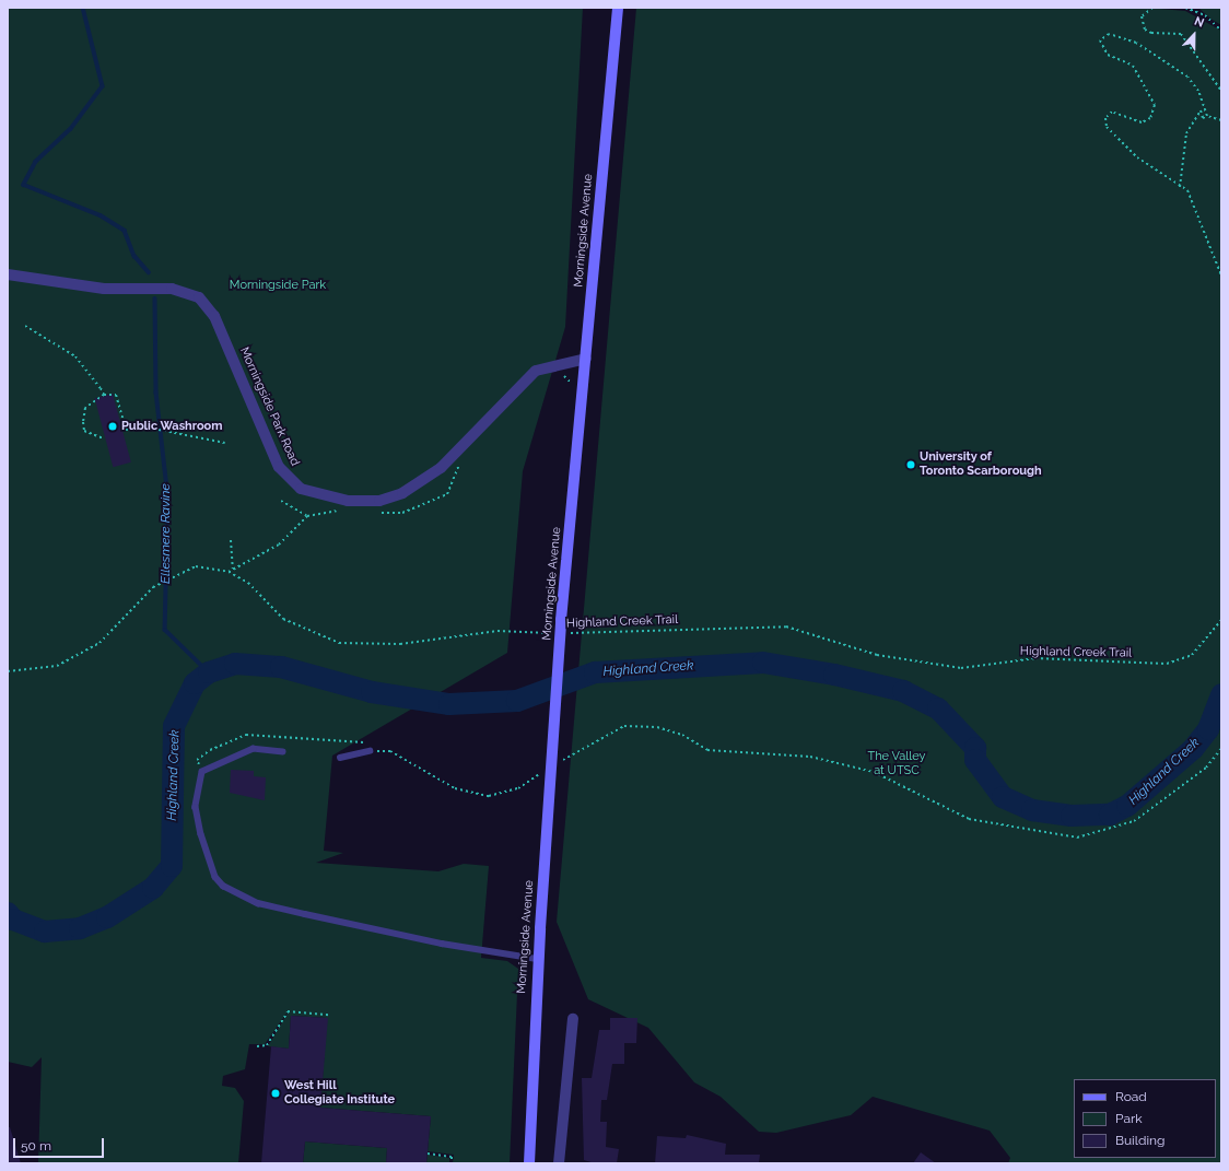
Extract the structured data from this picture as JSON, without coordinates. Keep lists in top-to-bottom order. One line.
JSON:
{"streets":{"main road":["Morningside Avenue"],"street":["Morningside Park Road"],"path":["Highland Creek Trail"]},"crossings":[["Morningside Avenue","Morningside Park Road"]],"water":["Ellesmere Ravine","Highland Creek"],"parks":["Morningside Park","The Valley at UTSC"],"places":["Public Washroom","University of Toronto Scarborough","West Hill Collegiate Institute"],"legend":["Road","Park","Building"],"scale_bar":"50 m","north":"top"}
